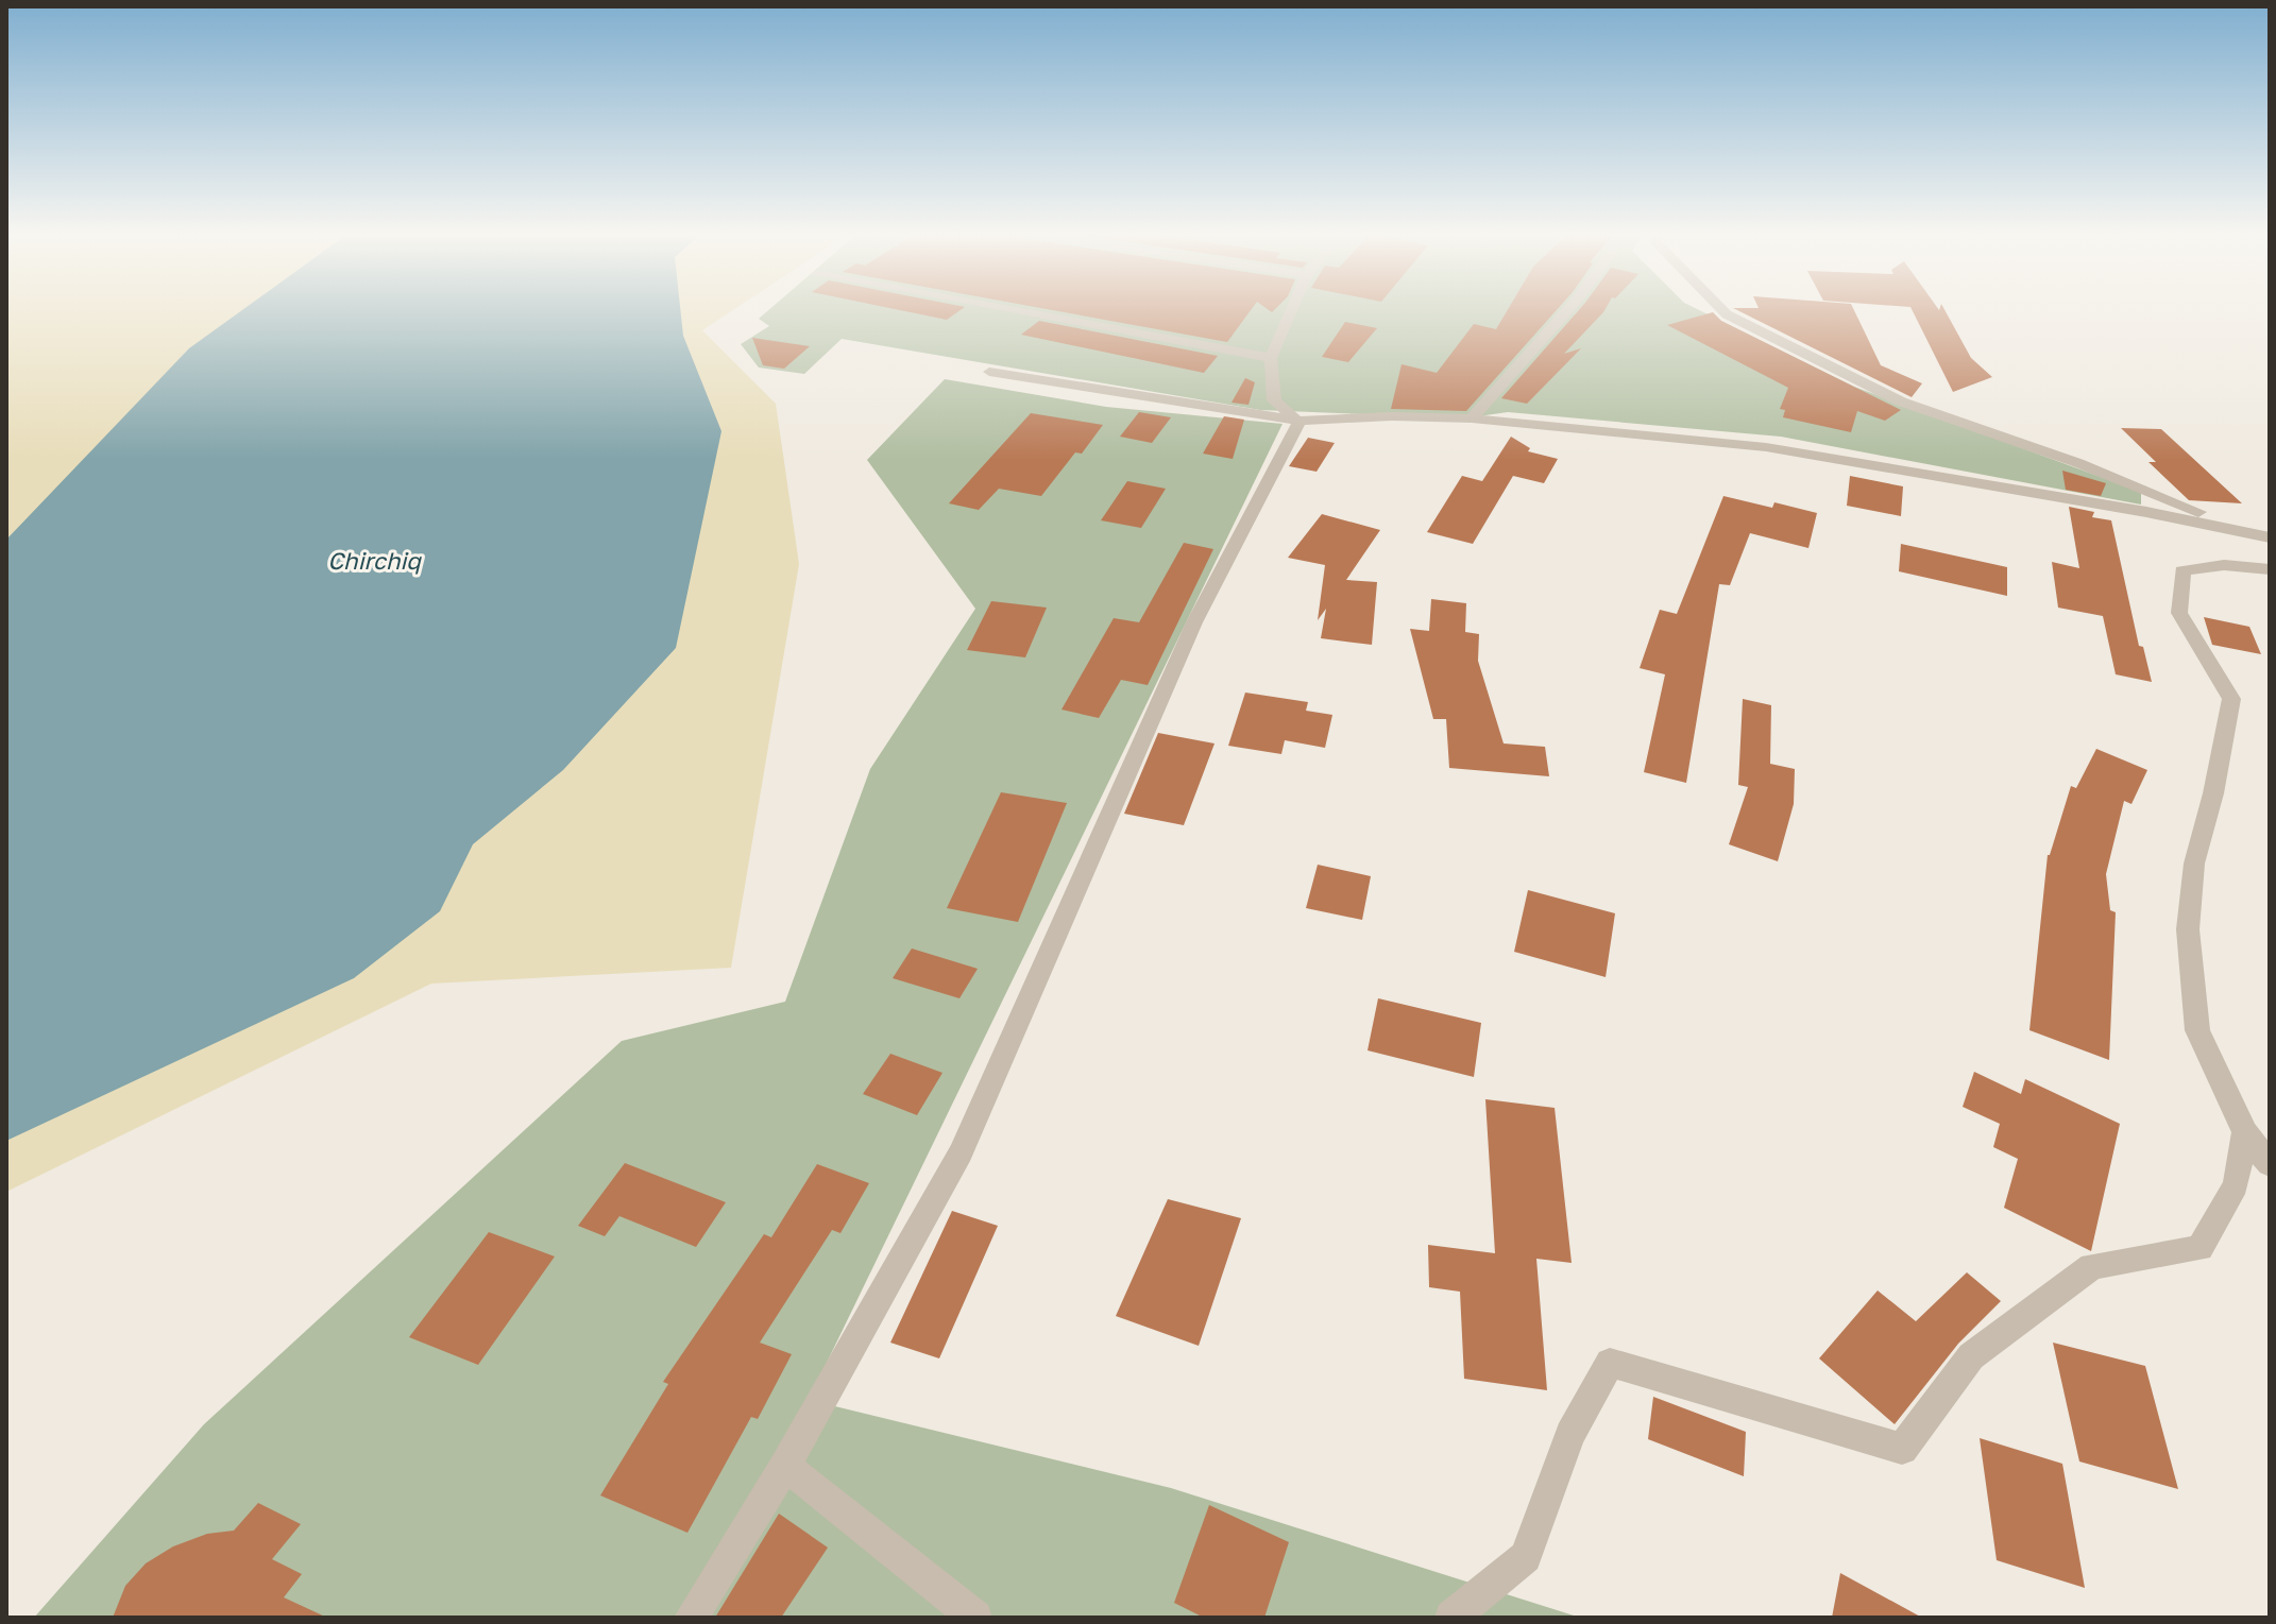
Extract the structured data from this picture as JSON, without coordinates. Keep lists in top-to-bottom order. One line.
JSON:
{"water":["Chirchiq"]}
